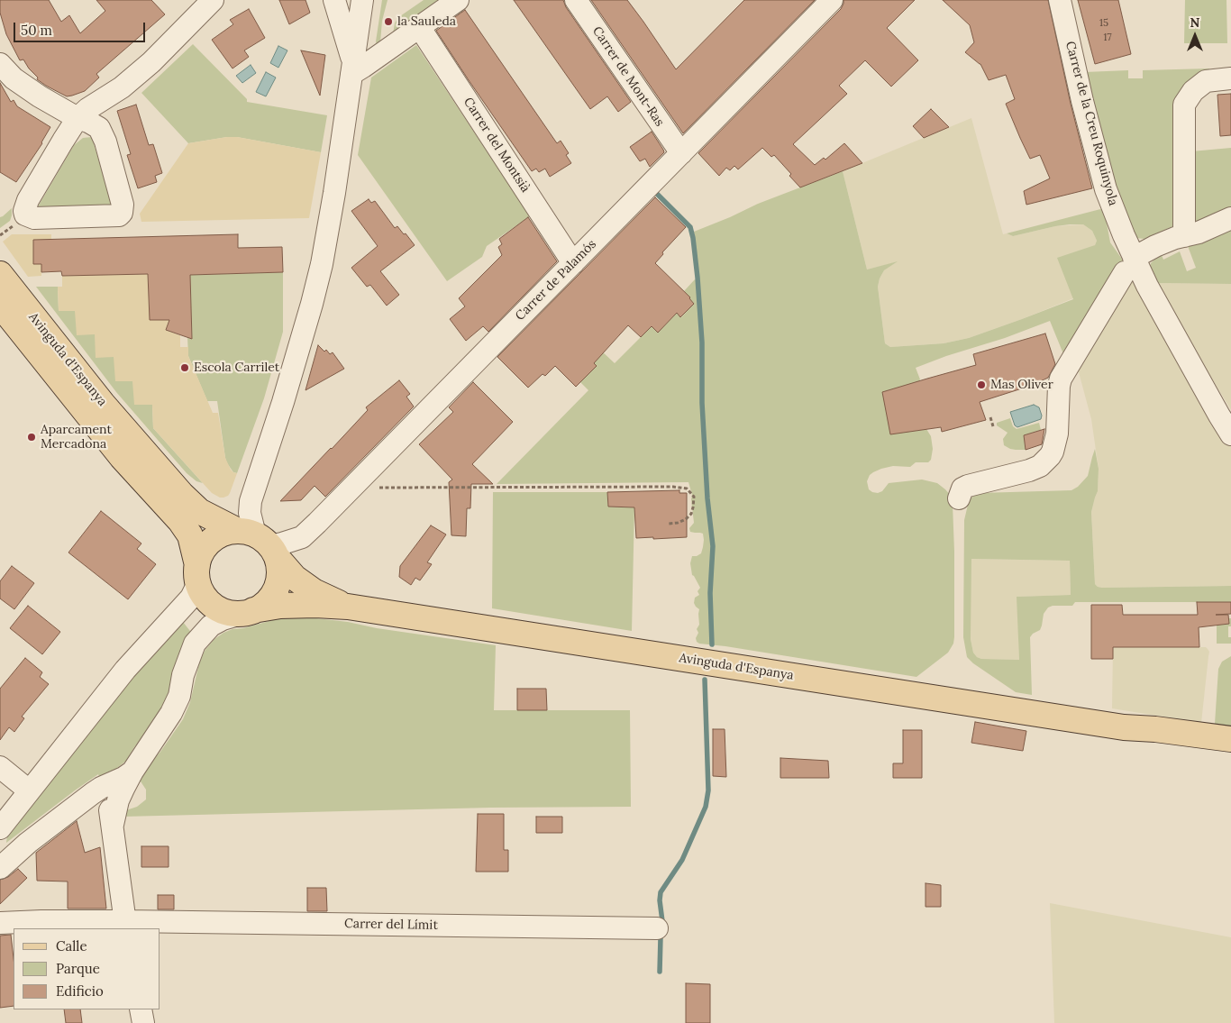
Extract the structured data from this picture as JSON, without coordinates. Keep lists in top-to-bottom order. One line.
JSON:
{"streets":{"main road":["Avinguda d'Espanya"],"street":["Carrer de Mont-Ras","Carrer de la Creu Roquinyola","Carrer del Montsià","Carrer de Palamós","Carrer del Límit"]},"crossings":[["Carrer de Mont-Ras","Carrer de Palamós"],["Carrer del Montsià","Carrer de Palamós"],["Carrer de Palamós","Avinguda d'Espanya"]],"places":["la Sauleda","Escola Carrilet","Mas Oliver","Aparcament Mercadona"],"house_numbers":["15","17"],"legend":["Calle","Parque","Edificio"],"scale_bar":"50 m","north":"top"}
